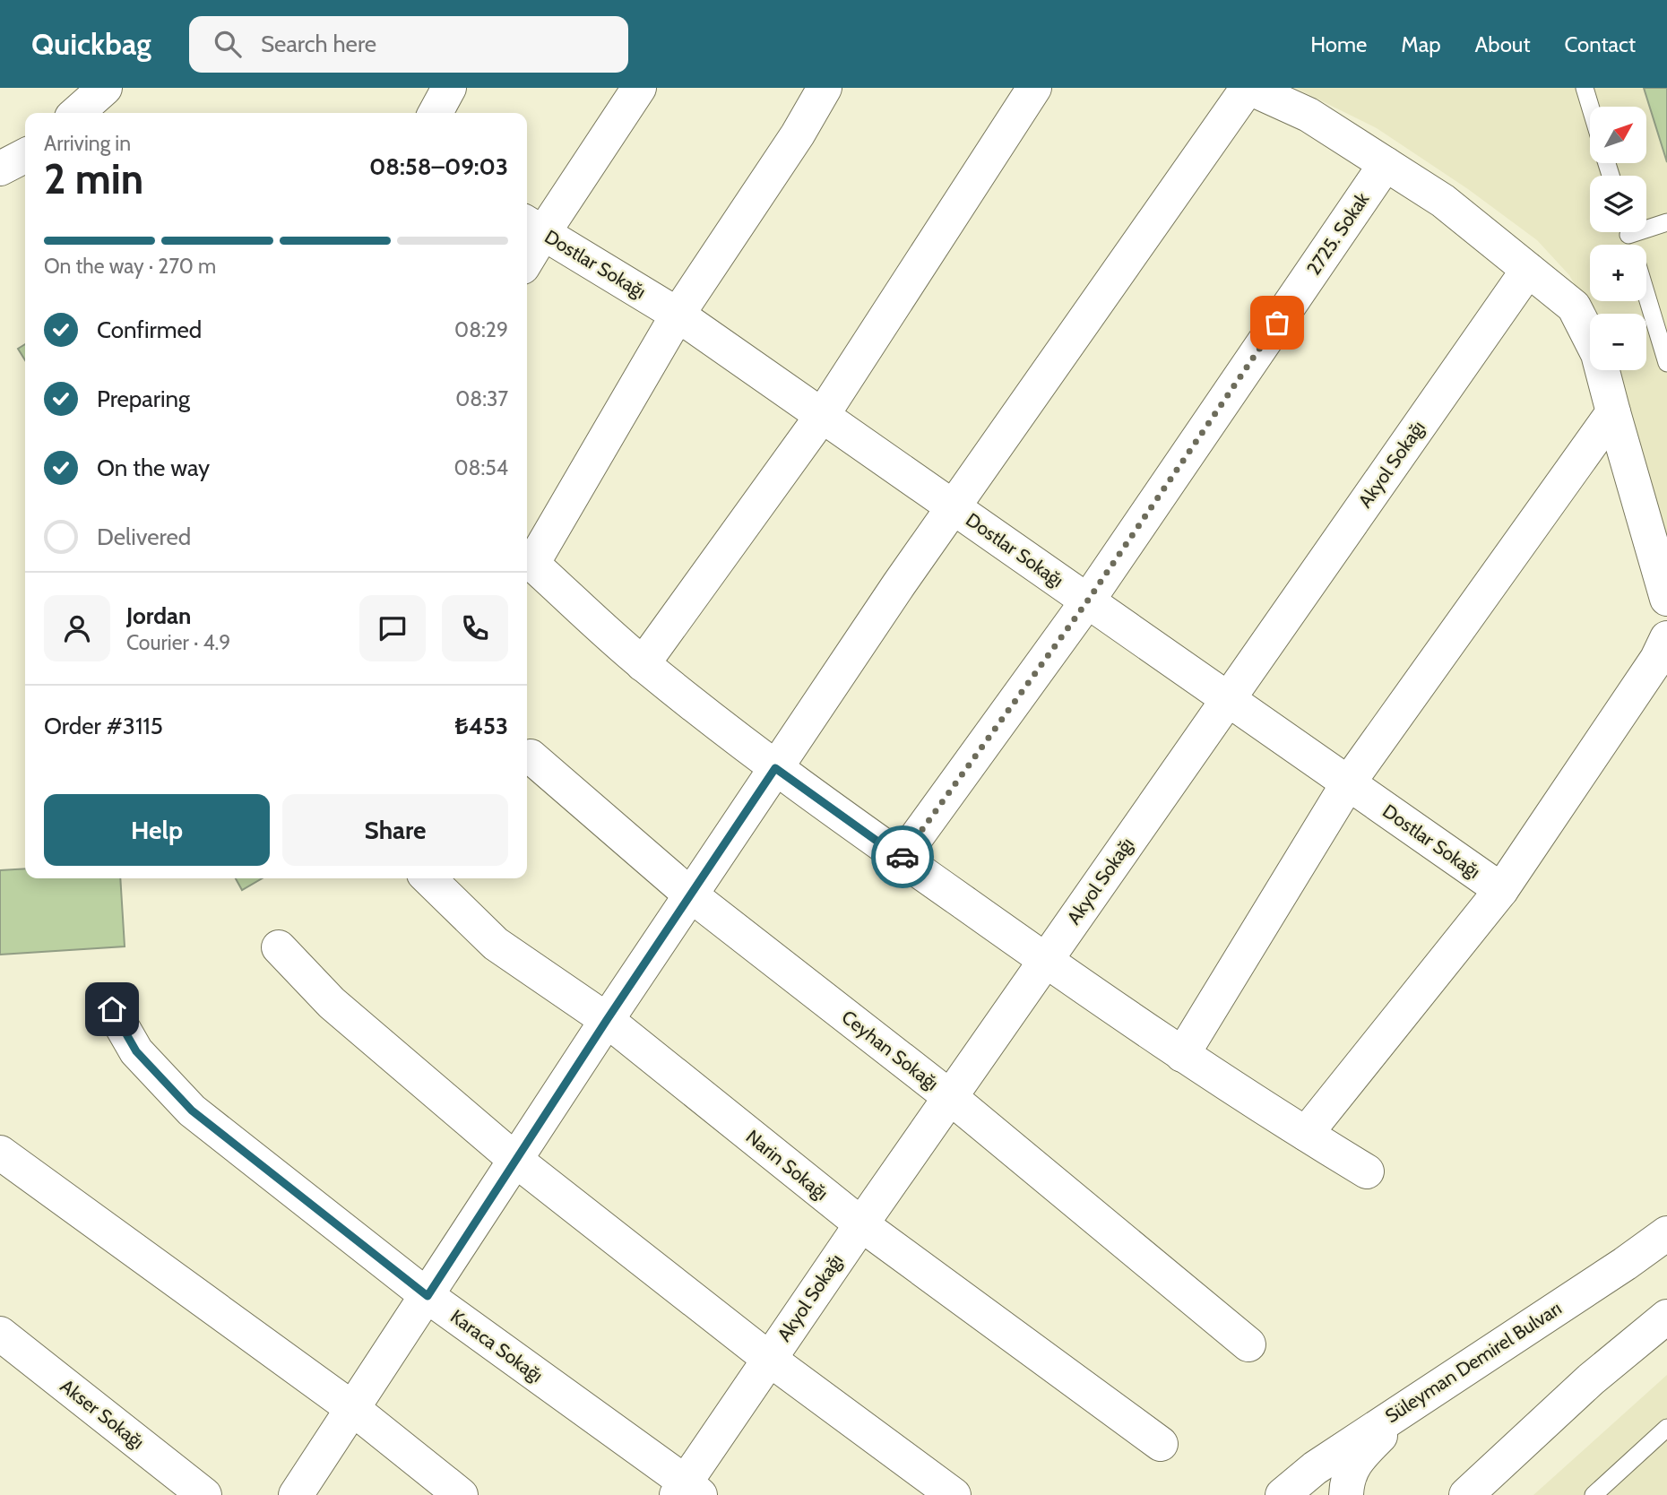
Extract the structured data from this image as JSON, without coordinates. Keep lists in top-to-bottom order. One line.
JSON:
{"streets":{"street":["2725. Sokak","Dostlar Sokağı","Akyol Sokağı","Ceyhan Sokağı","Narin Sokağı","Karaca Sokağı","Süleyman Demirel Bulvarı","Akser Sokağı"]},"crossings":[["2725. Sokak","Dostlar Sokağı"],["Dostlar Sokağı","Akyol Sokağı"],["Akyol Sokağı","Ceyhan Sokağı"],["Akyol Sokağı","Narin Sokağı"],["Akyol Sokağı","Karaca Sokağı"]],"north":"top right","page":{"header":"Quickbag","search":"Search here","nav":["Home","Map","About","Contact"],"map_buttons":["+","−"],"heading":["2 min","Arriving in","08:58–09:03"],"panel":["Jordan","Courier · 4.9","Order #3115","₺453"],"bar":"On the way · 270 m","list":[["Confirmed","08:29"],["Preparing","08:37"],["On the way","08:54"],"Delivered"],"buttons":["Help","Share"]}}
